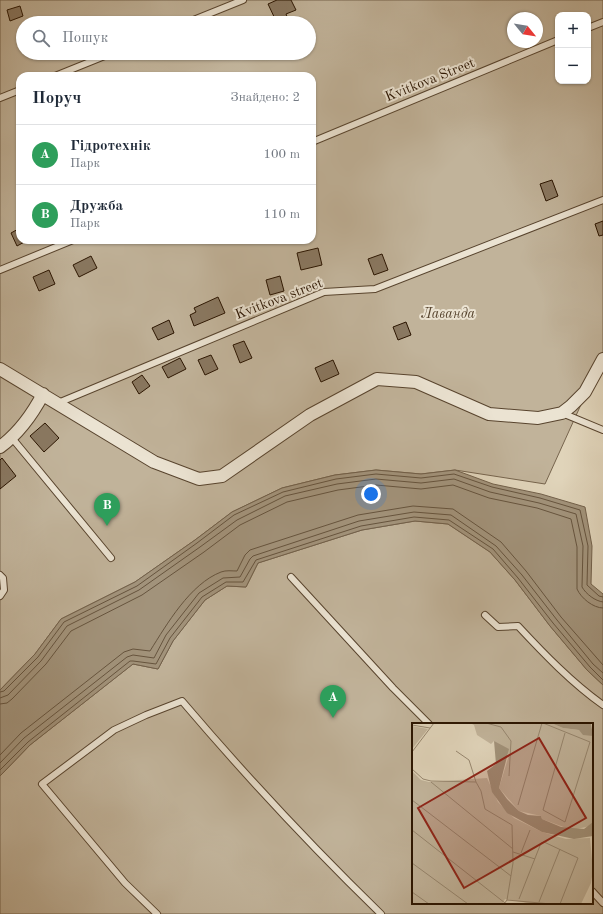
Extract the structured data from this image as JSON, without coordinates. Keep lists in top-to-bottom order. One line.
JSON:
{"streets":{"lane":["Kvitkova Street","Kvitkova street"]},"parks":["Лаванда"],"north":"bottom right","page":{"map_buttons":["+","−"],"search":"Пошук","heading":["Поруч","Знайдено: 2"],"list":[{"mark":"A","name":"Гідротехнік","note":"Парк","value":"100 m"},{"mark":"B","name":"Дружба","note":"Парк","value":"110 m"}],"pins":["B","A"]}}
